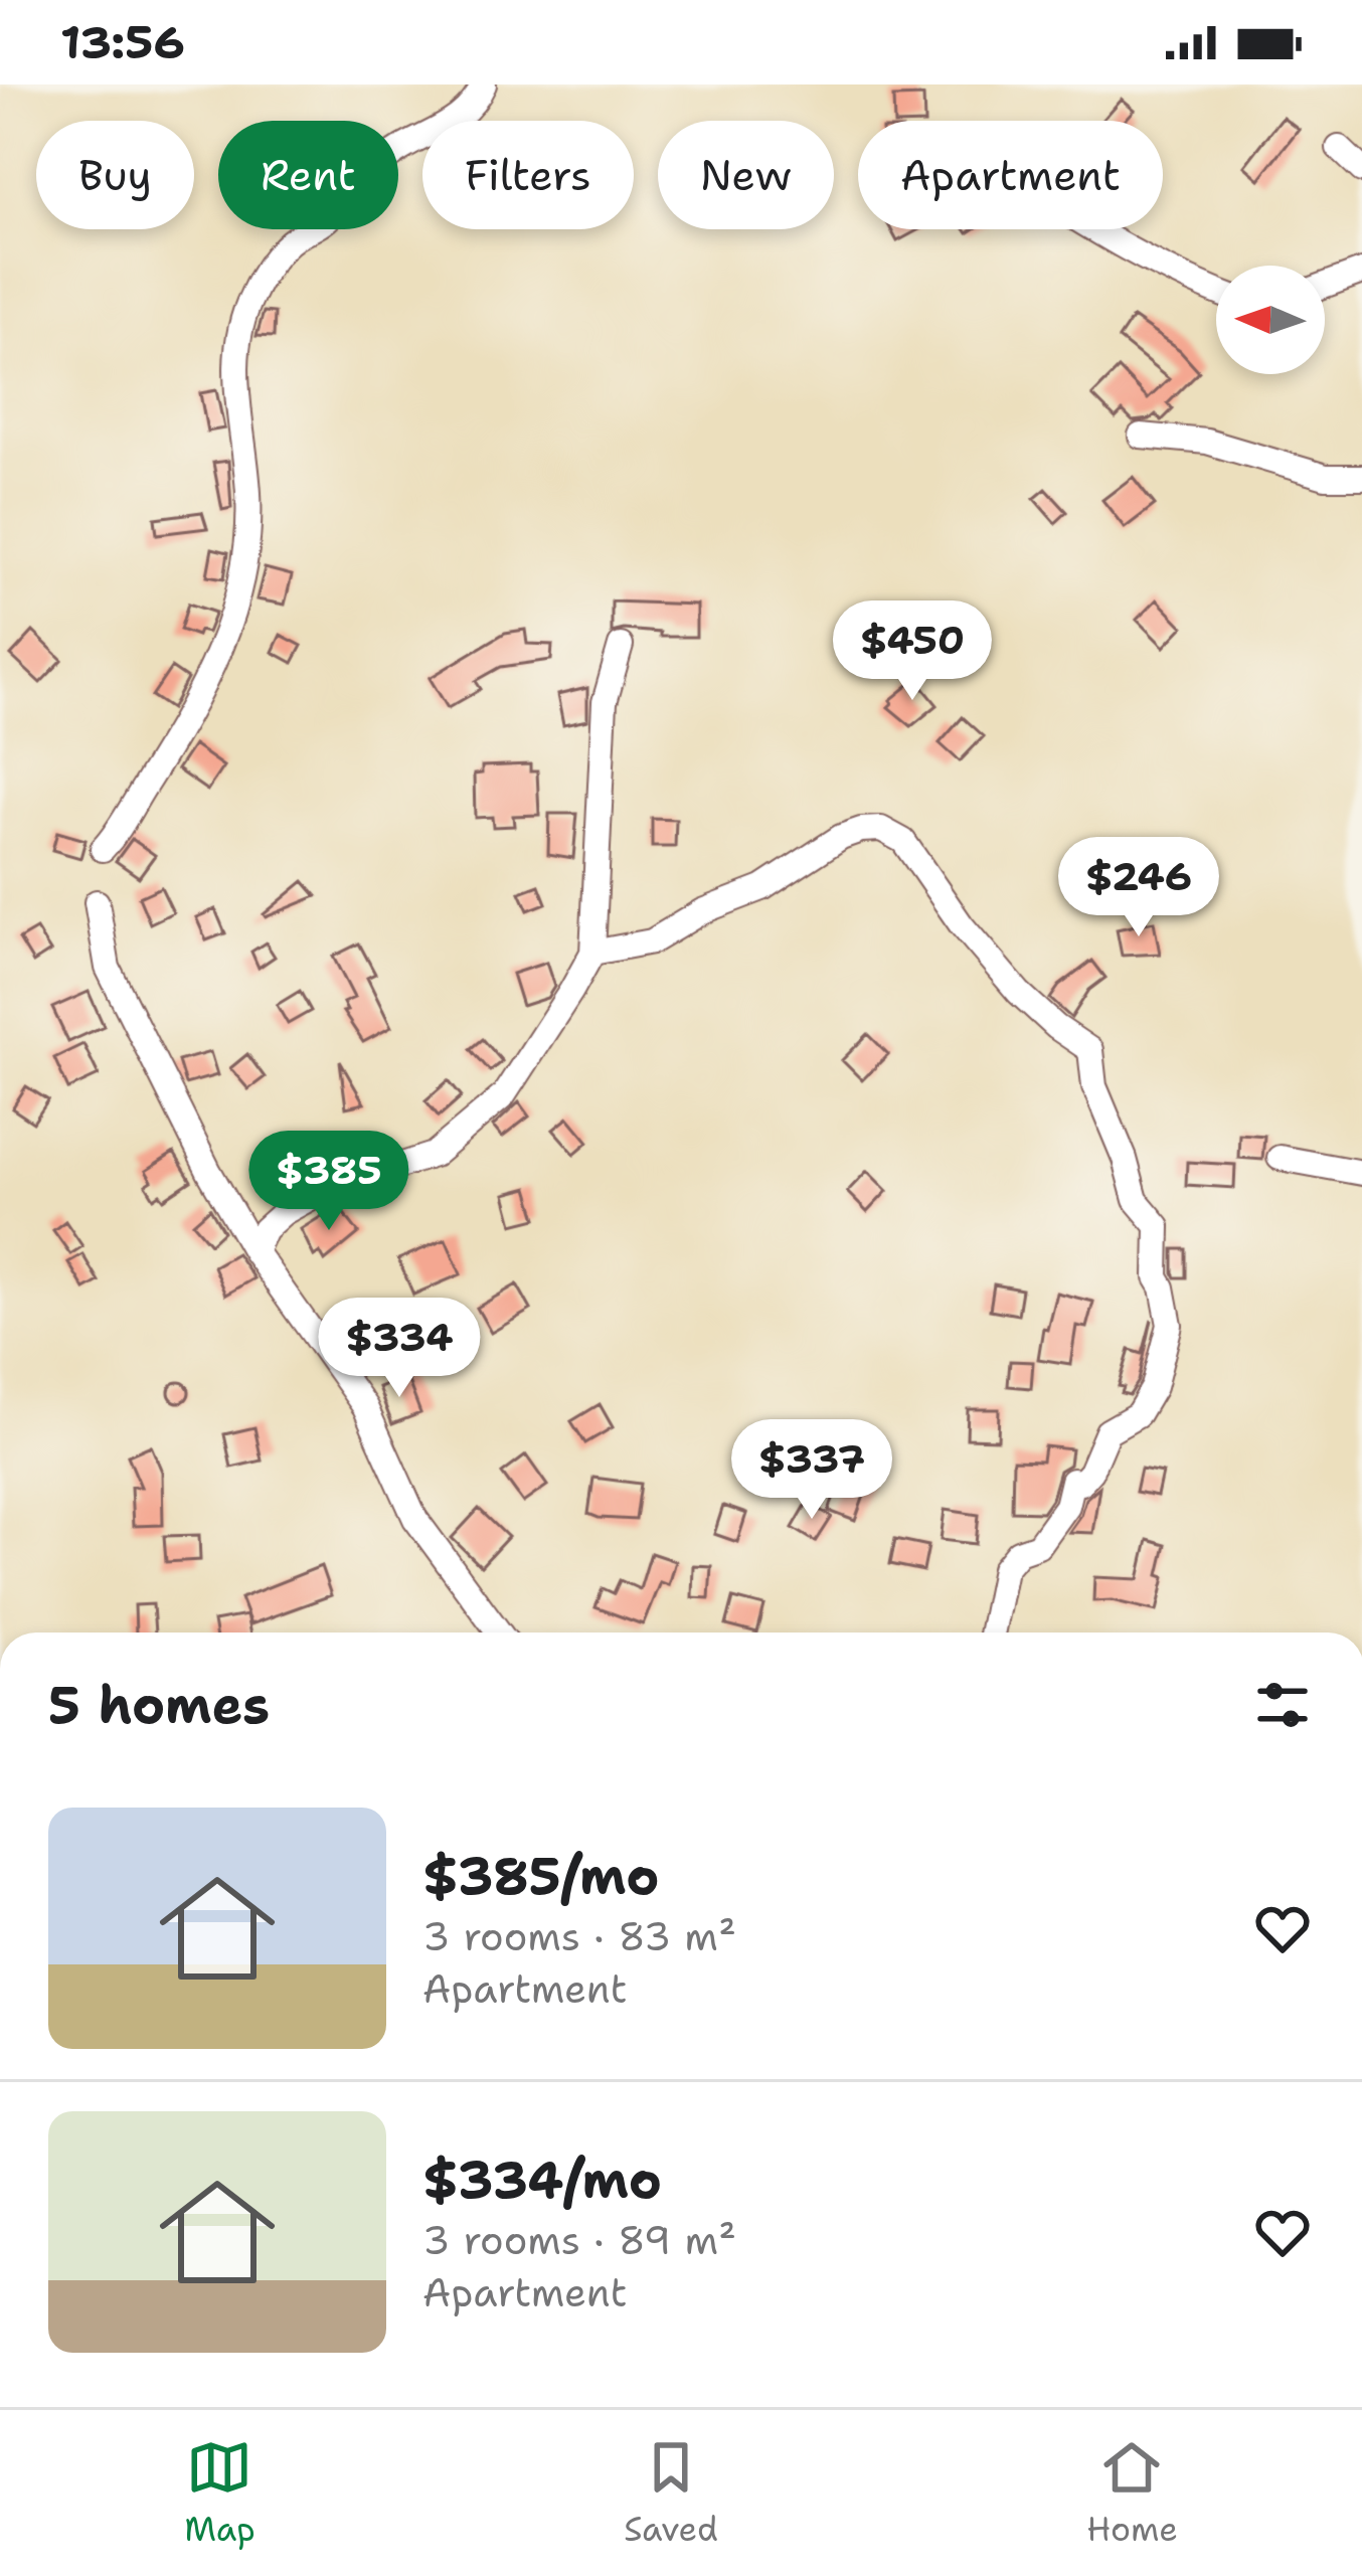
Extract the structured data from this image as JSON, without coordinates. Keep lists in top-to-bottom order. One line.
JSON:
{"north":"left","page":{"status":"13:56","chip":["Buy","Rent","Filters","New","Apartment"],"price":["$450","$246","$385","$334","$337"],"heading":"5 homes","list":[{"name":"$385/mo","note":"3 rooms · 83 m² · Apartment"},{"name":"$334/mo","note":"3 rooms · 89 m² · Apartment"}],"tabs":["Map","Saved","Home"]}}
